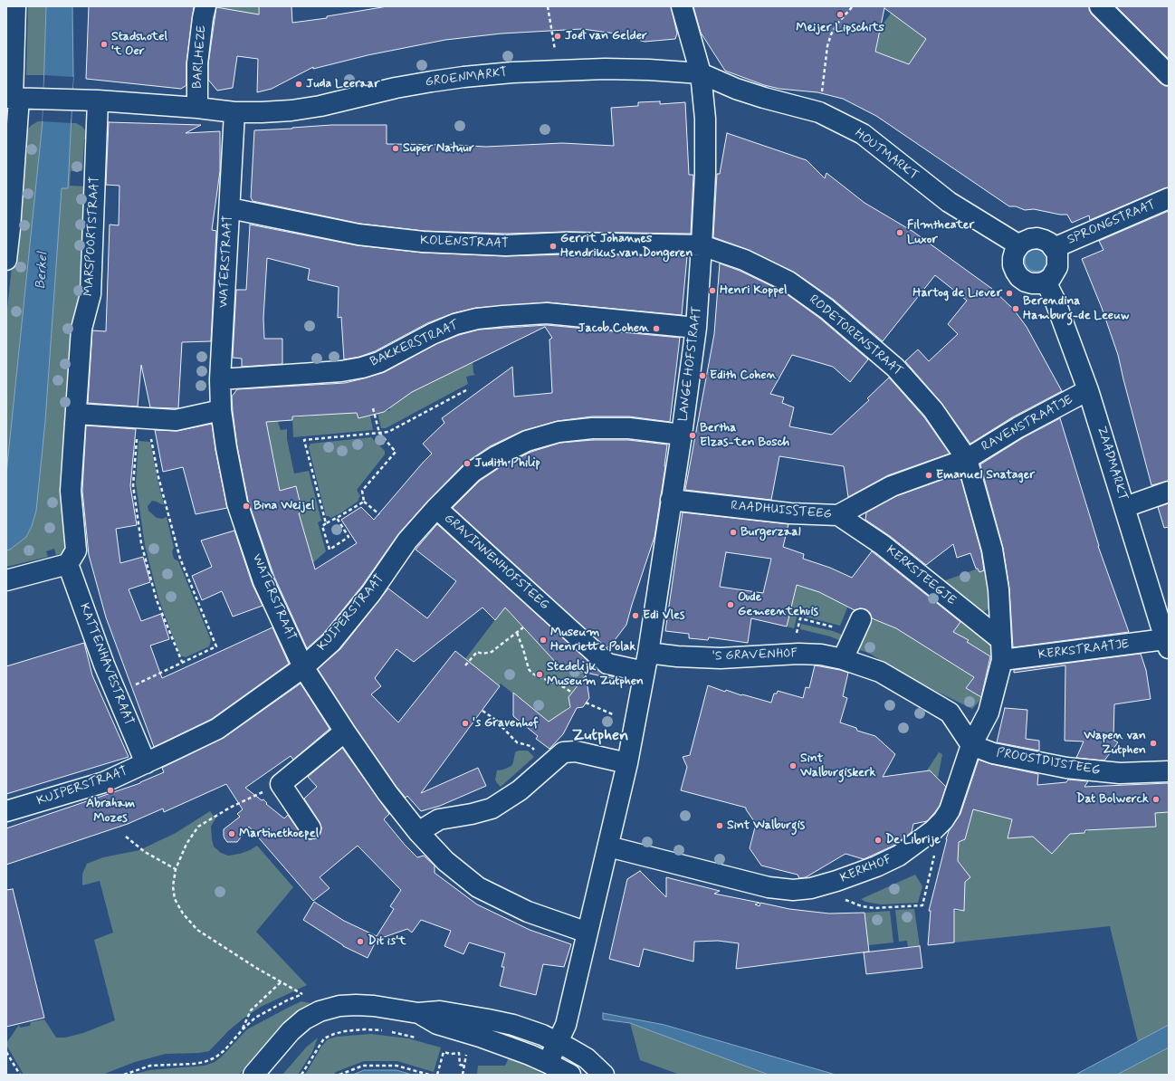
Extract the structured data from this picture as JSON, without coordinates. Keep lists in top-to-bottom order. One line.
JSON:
{"streets":{"street":["BARLHEZE","GROENMARKT","HOUTMARKT","SPRONGSTRAAT","MARSPOORTSTRAAT","KOLENSTRAAT","WATERSTRAAT","RODETORENSTRAAT","BAKKERSTRAAT","LANGE HOFSTRAAT","RAVENSTRAATJE","ZAADMARKT","RAADHUISSTEEG","GRAVINNENHOFSTEEG","KERKSTEEGJE","KUIPERSTRAAT","KERKSTRAATJE","'S GRAVENHOF","KATTENHAVESTRAAT","PROOSTDIJSTEEG","KERKHOF"]},"crossings":[["GROENMARKT","HOUTMARKT"],["GROENMARKT","WATERSTRAAT"],["GROENMARKT","LANGE HOFSTRAAT"],["HOUTMARKT","SPRONGSTRAAT"],["HOUTMARKT","LANGE HOFSTRAAT"],["HOUTMARKT","ZAADMARKT"],["SPRONGSTRAAT","ZAADMARKT"],["KOLENSTRAAT","WATERSTRAAT"],["KOLENSTRAAT","RODETORENSTRAAT"],["KOLENSTRAAT","LANGE HOFSTRAAT"],["WATERSTRAAT","BAKKERSTRAAT"],["WATERSTRAAT","KUIPERSTRAAT"],["RODETORENSTRAAT","LANGE HOFSTRAAT"],["RODETORENSTRAAT","RAVENSTRAATJE"],["RODETORENSTRAAT","RAADHUISSTEEG"],["RODETORENSTRAAT","KERKSTEEGJE"],["RODETORENSTRAAT","KERKSTRAATJE"],["RODETORENSTRAAT","PROOSTDIJSTEEG"],["RODETORENSTRAAT","KERKHOF"],["BAKKERSTRAAT","LANGE HOFSTRAAT"],["LANGE HOFSTRAAT","RAADHUISSTEEG"],["LANGE HOFSTRAAT","KUIPERSTRAAT"],["LANGE HOFSTRAAT","'S GRAVENHOF"],["RAVENSTRAATJE","ZAADMARKT"],["RAVENSTRAATJE","RAADHUISSTEEG"],["ZAADMARKT","KERKSTRAATJE"],["RAADHUISSTEEG","KERKSTEEGJE"],["GRAVINNENHOFSTEEG","KUIPERSTRAAT"],["KUIPERSTRAAT","KATTENHAVESTRAAT"],["PROOSTDIJSTEEG","KERKHOF"]],"districts":["Zutphen"],"water":["Berkel"],"places":["Meijer Lipschits","Joël van Gelder","Stadshotel 't Oer","Juda Leeraar","Super Natuur","Filmtheater Luxor","Gerrit Johannes Hendrikus van Dongeren","Henri Koppel","Hartog de Liever","Berendina Hamburg-de Leeuw","Jacob Cohen","Edith Cohen","Bertha Elzas-ten Bosch","Judith Philip","Emanuel Snatager","Bina Weijel","Burgerzaal","Oude Gemeentehuis","Edi Vles","Museum Henriette Polak","Stedelijk Museum Zutphen","'s Gravenhof","Wapen van Zutphen","Sint Walburgiskerk","Abraham Mozes","Dat Bolwerck","Sint Walburgis","Martinetkoepel","De Librije","Dit is't"]}
